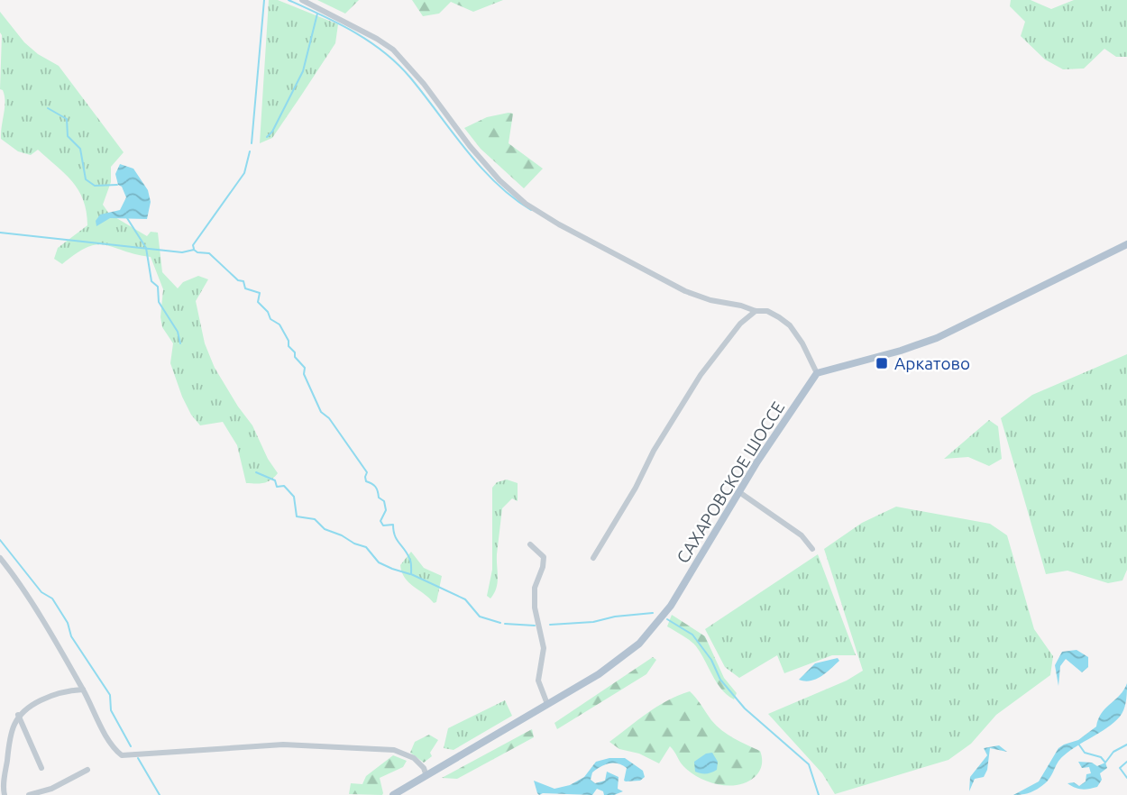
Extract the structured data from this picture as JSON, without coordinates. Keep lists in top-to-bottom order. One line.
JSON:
{"streets":{"main road":["САХАРОВСКОЕ ШОССЕ"]},"places":{"transit":["Аркатово"]}}
